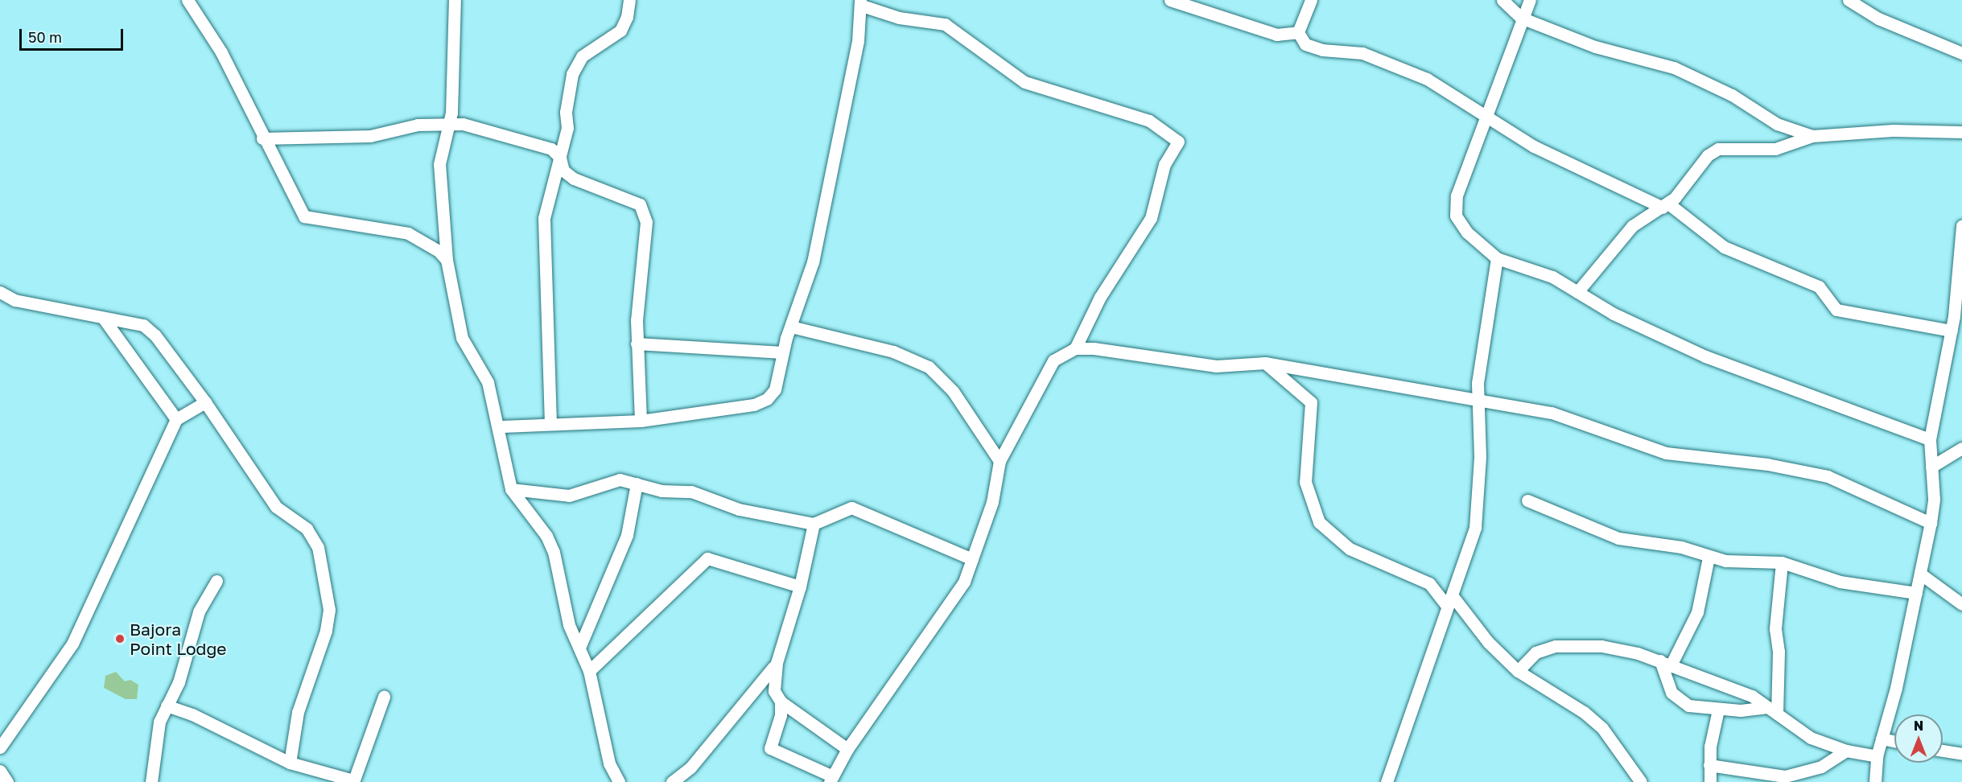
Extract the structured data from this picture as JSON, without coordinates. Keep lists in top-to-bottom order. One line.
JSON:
{"places":["Bajora Point Lodge"],"scale_bar":"50 m","north":"top"}
